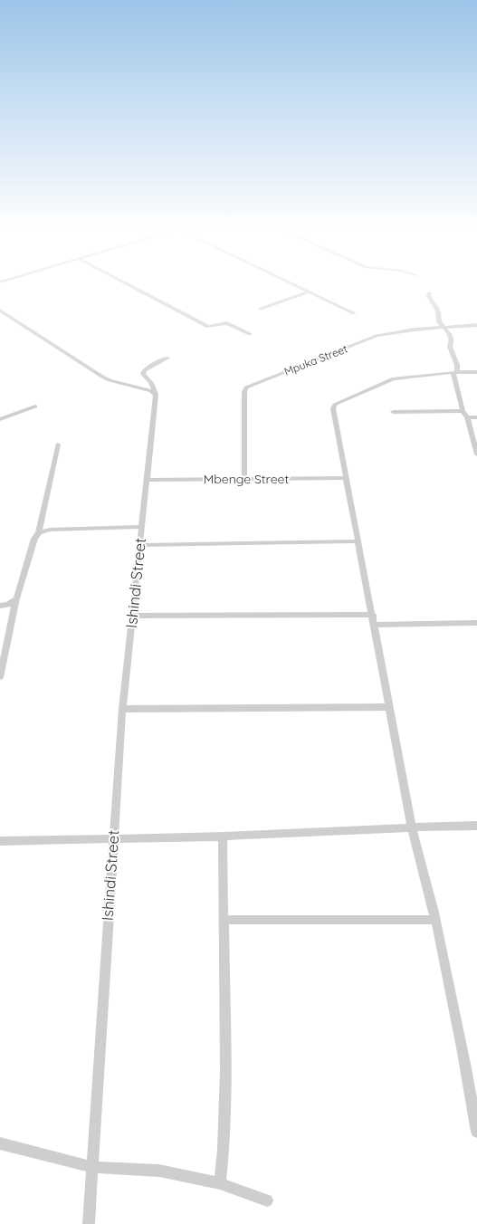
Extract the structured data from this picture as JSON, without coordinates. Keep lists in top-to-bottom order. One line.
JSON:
{"streets":{"street":["Mpuka Street","Mbenge Street","Ishindi Street"]},"crossings":[["Mpuka Street","Mbenge Street"],["Mbenge Street","Ishindi Street"]]}
